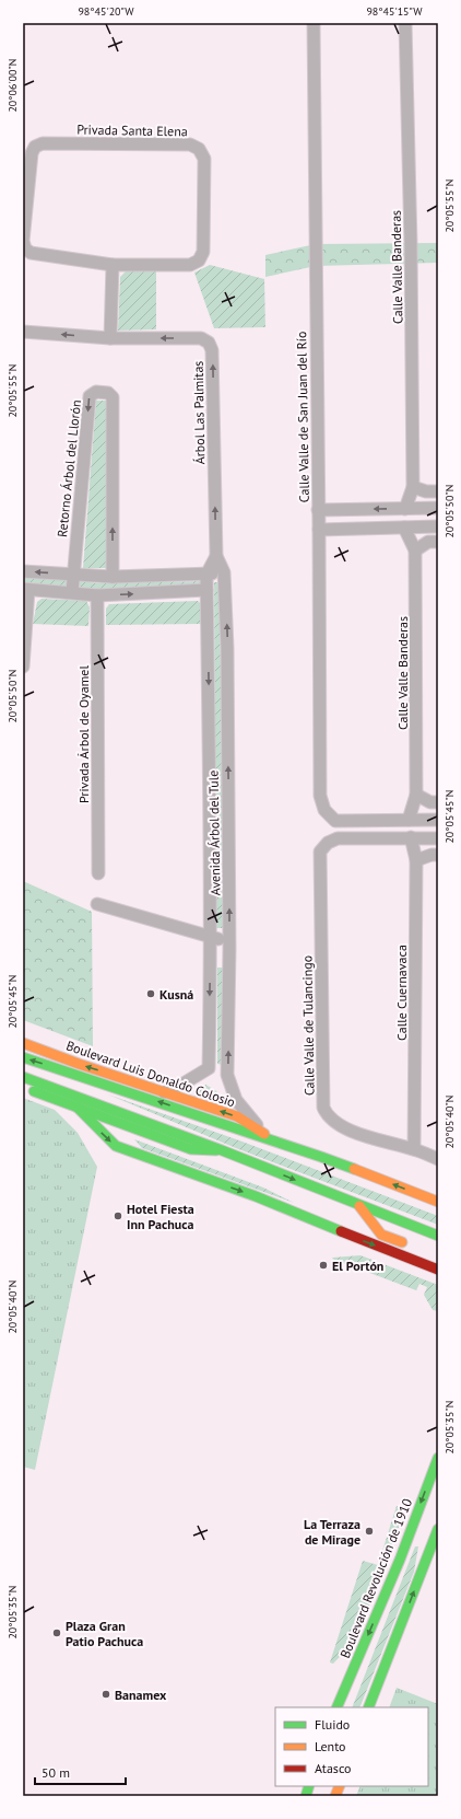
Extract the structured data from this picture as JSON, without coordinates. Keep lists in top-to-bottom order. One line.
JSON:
{"streets":{"main road":["Boulevard Luis Donaldo Colosio","Boulevard Revolución de 1910"],"street":["Privada Santa Elena","Calle Valle Banderas","Árbol Las Palmitas","Calle Valle de San Juan del Río","Retorno Árbol del Llorón","Privada Árbol de Oyamel","Avenida Árbol del Tule","Calle Cuernavaca","Calle Valle de Tulancingo"]},"crossings":[["Calle Valle Banderas","Calle Valle de San Juan del Río"],["Árbol Las Palmitas","Avenida Árbol del Tule"],["Avenida Árbol del Tule","Boulevard Luis Donaldo Colosio"],["Calle Cuernavaca","Calle Valle de Tulancingo"]],"places":["Kusná","Hotel Fiesta Inn Pachuca","El Portón","La Terraza de Mirage","Plaza Gran Patio Pachuca","Banamex"],"legend":["Fluido","Lento","Atasco"],"scale_bar":"50 m","coordinates":["98°45'20\"W","98°45'15\"W","20°06'00\"N","20°05'55\"N","20°05'50\"N","20°05'45\"N","20°05'40\"N","20°05'35\"N"]}
